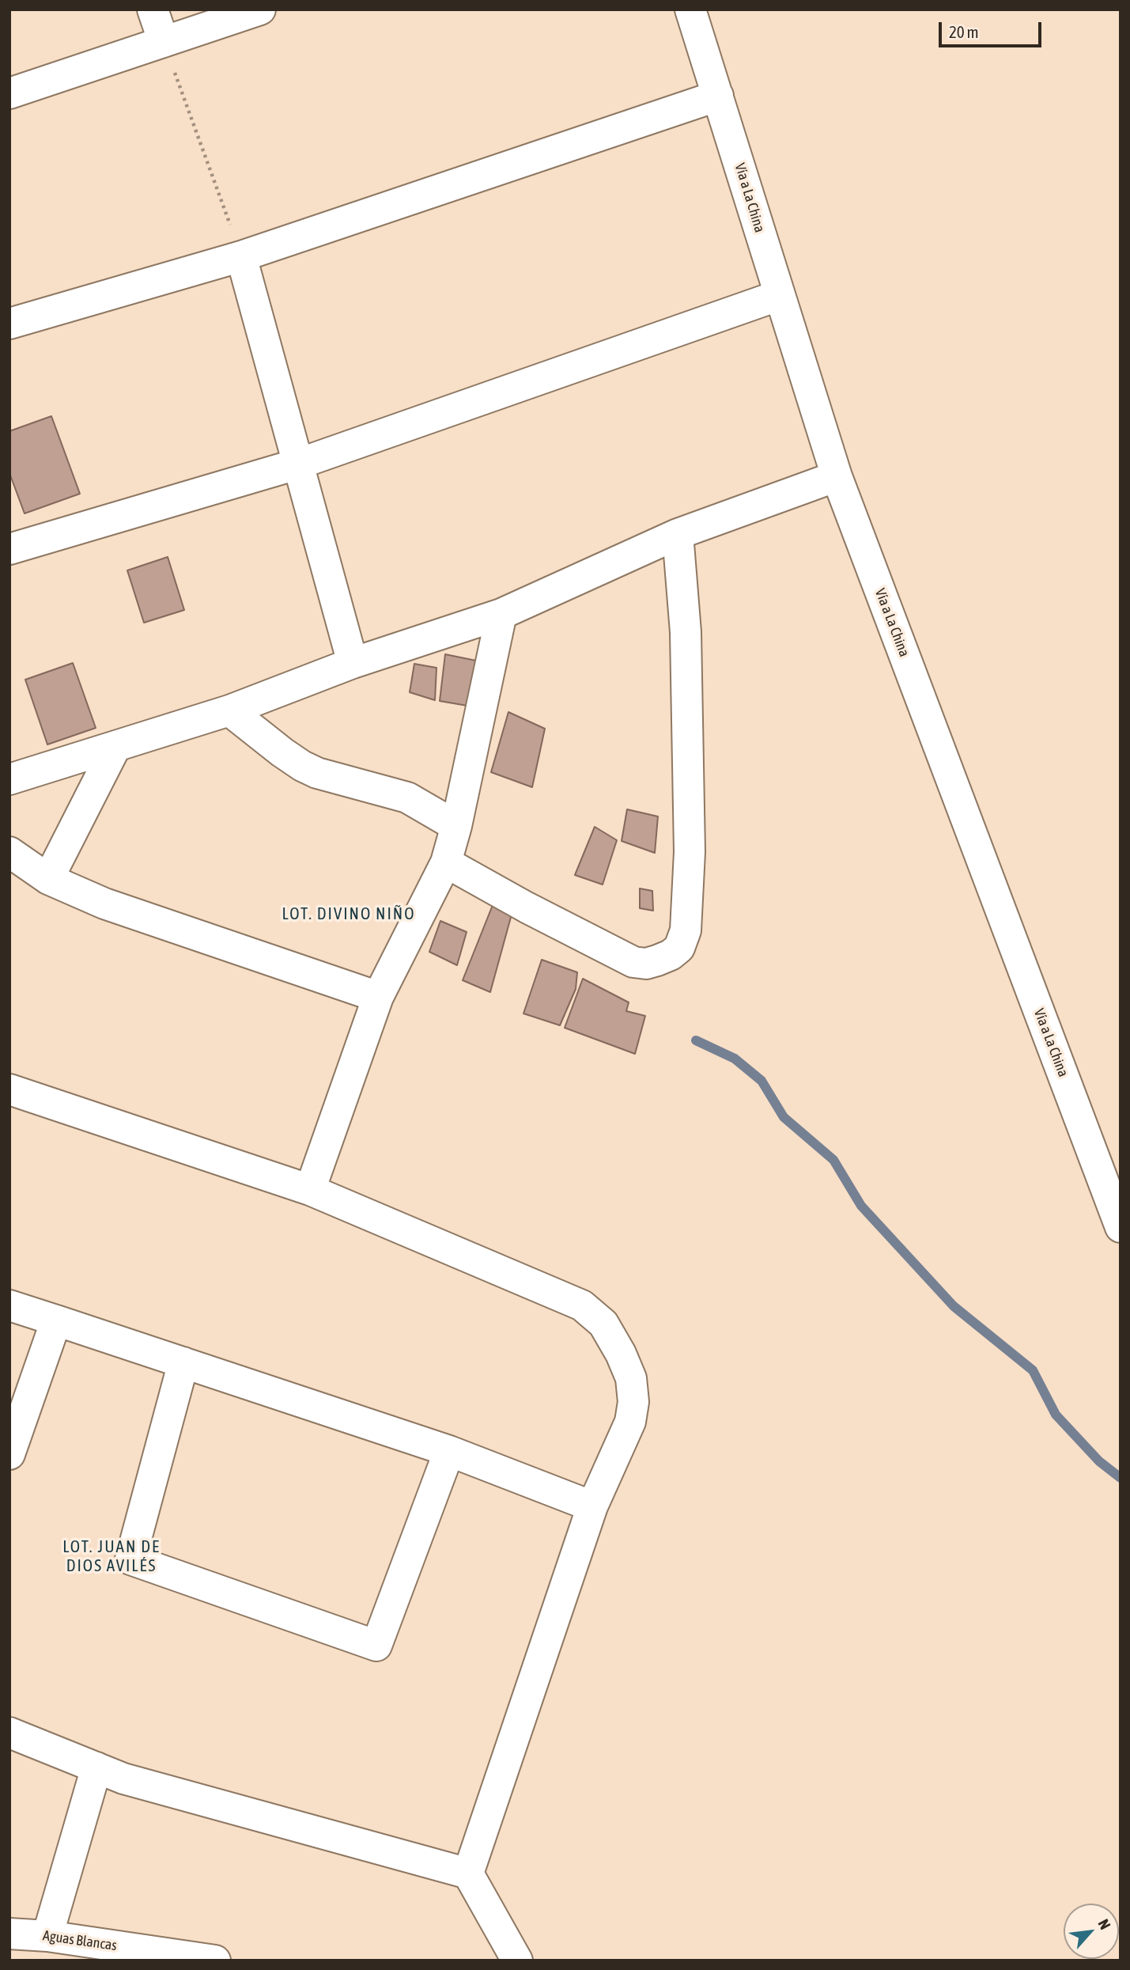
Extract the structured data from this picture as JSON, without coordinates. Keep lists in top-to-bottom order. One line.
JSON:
{"streets":{"street":["Vía a La China","Aguas Blancas"]},"districts":["LOT. DIVINO NIÑO","LOT. JUAN DE DIOS AVILÉS"],"scale_bar":"20 m","north":"top right"}
